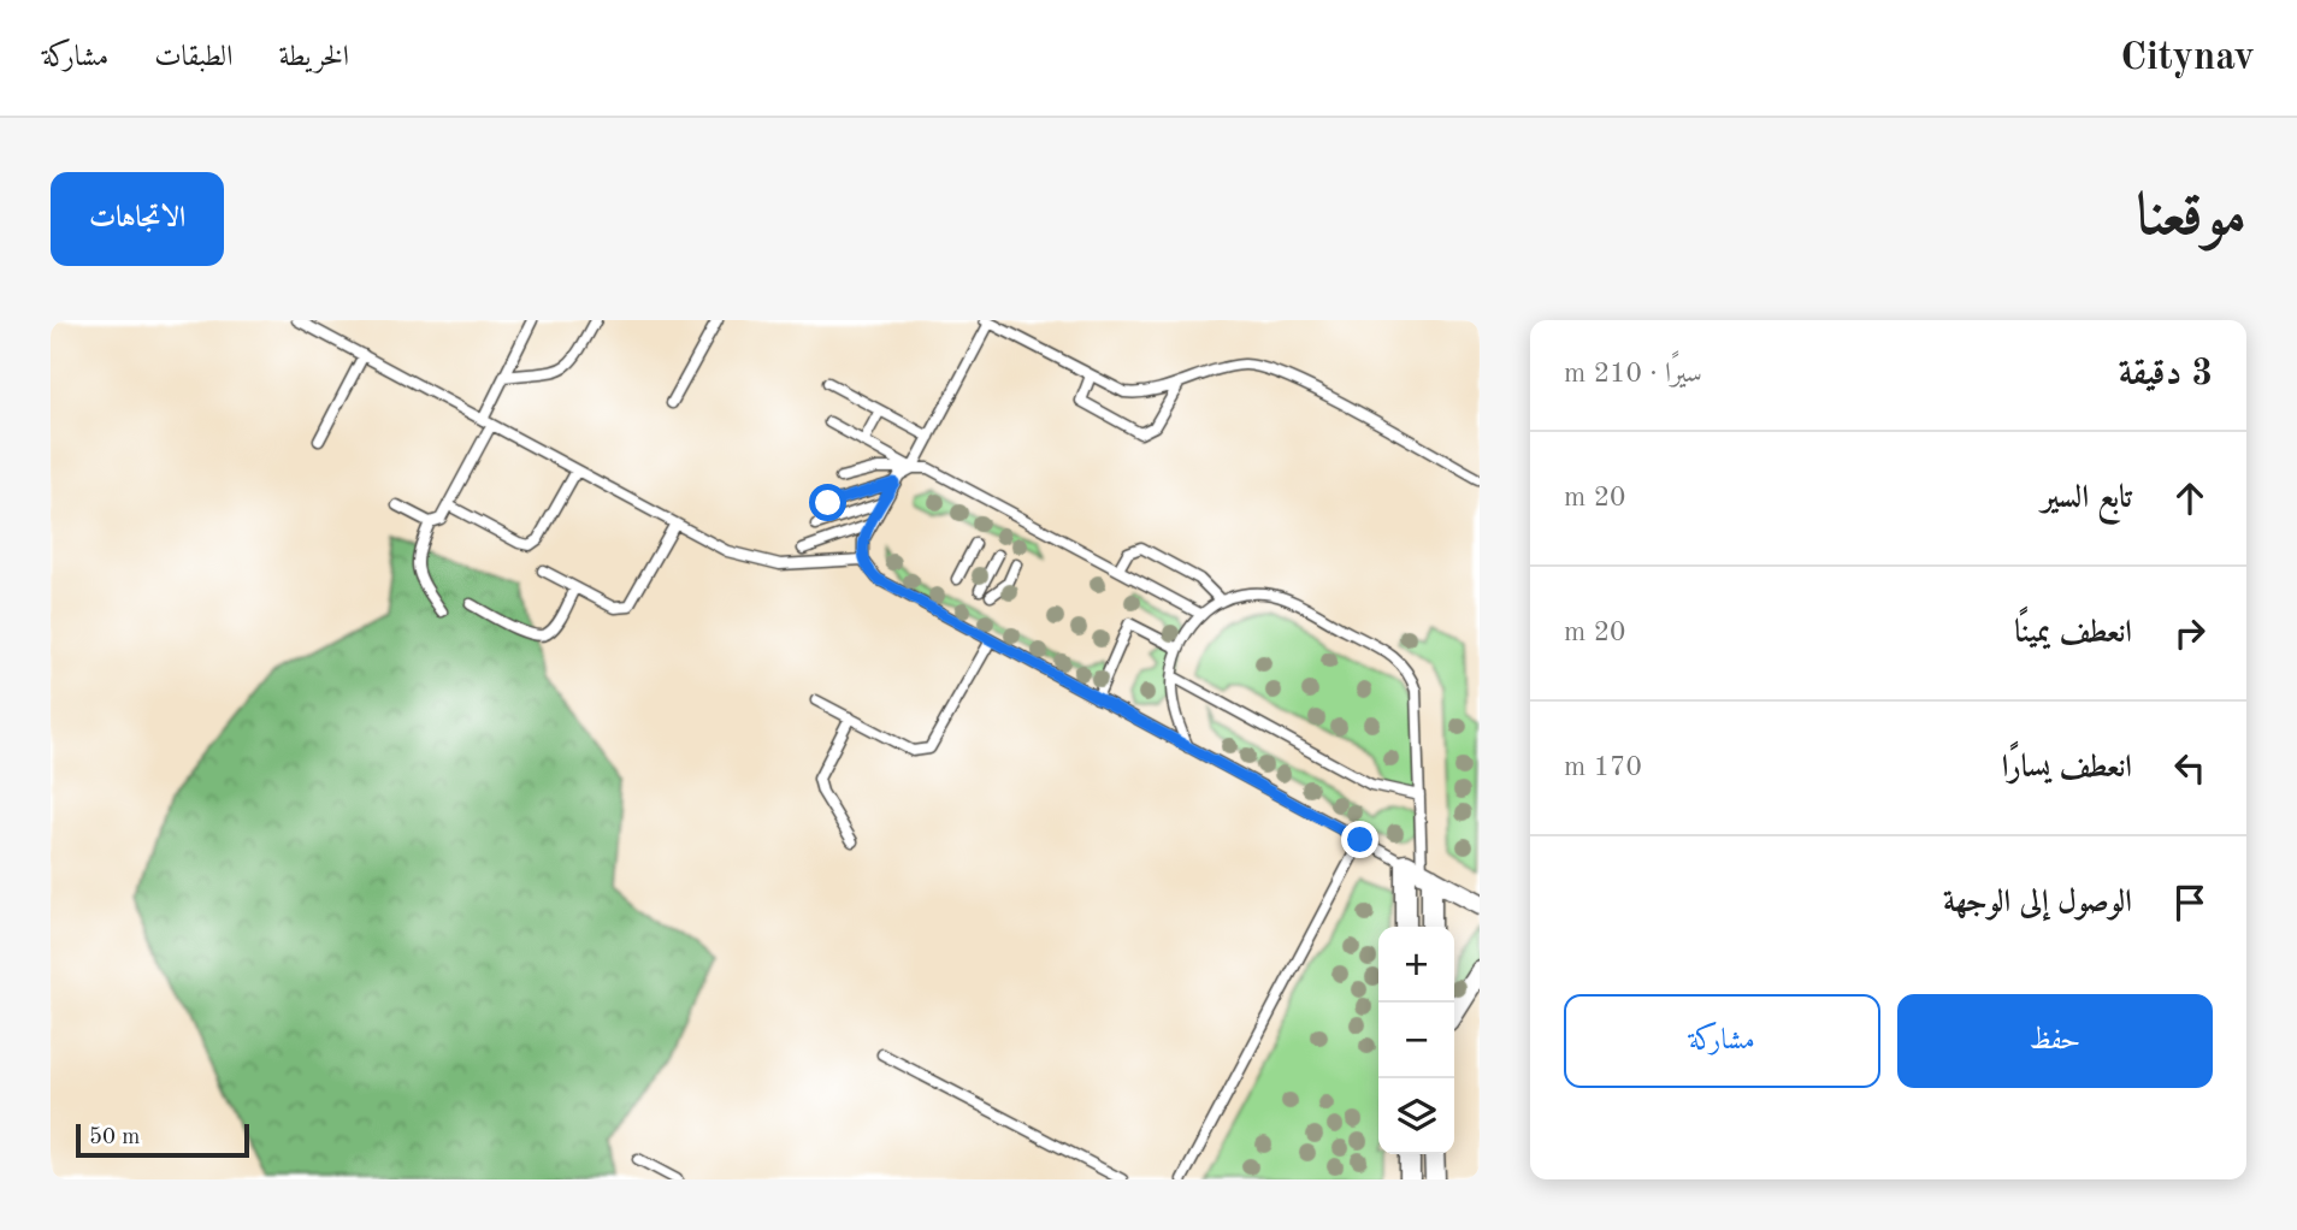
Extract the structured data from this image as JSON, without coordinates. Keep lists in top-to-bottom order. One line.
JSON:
{"scale_bar":"50 m","page":{"header":"Citynav","nav":["الخريطة","الطبقات","مشاركة"],"title":"موقعنا","buttons":["الاتجاهات",["حفظ","مشاركة"]],"heading":["3 دقيقة","سيرًا · 210 m"],"list":[["تابع السير","20 m"],["انعطف يمينًا","20 m"],["انعطف يسارًا","170 m"],"الوصول إلى الوجهة"],"map_buttons":["+","−"],"scale":"50 m"}}
